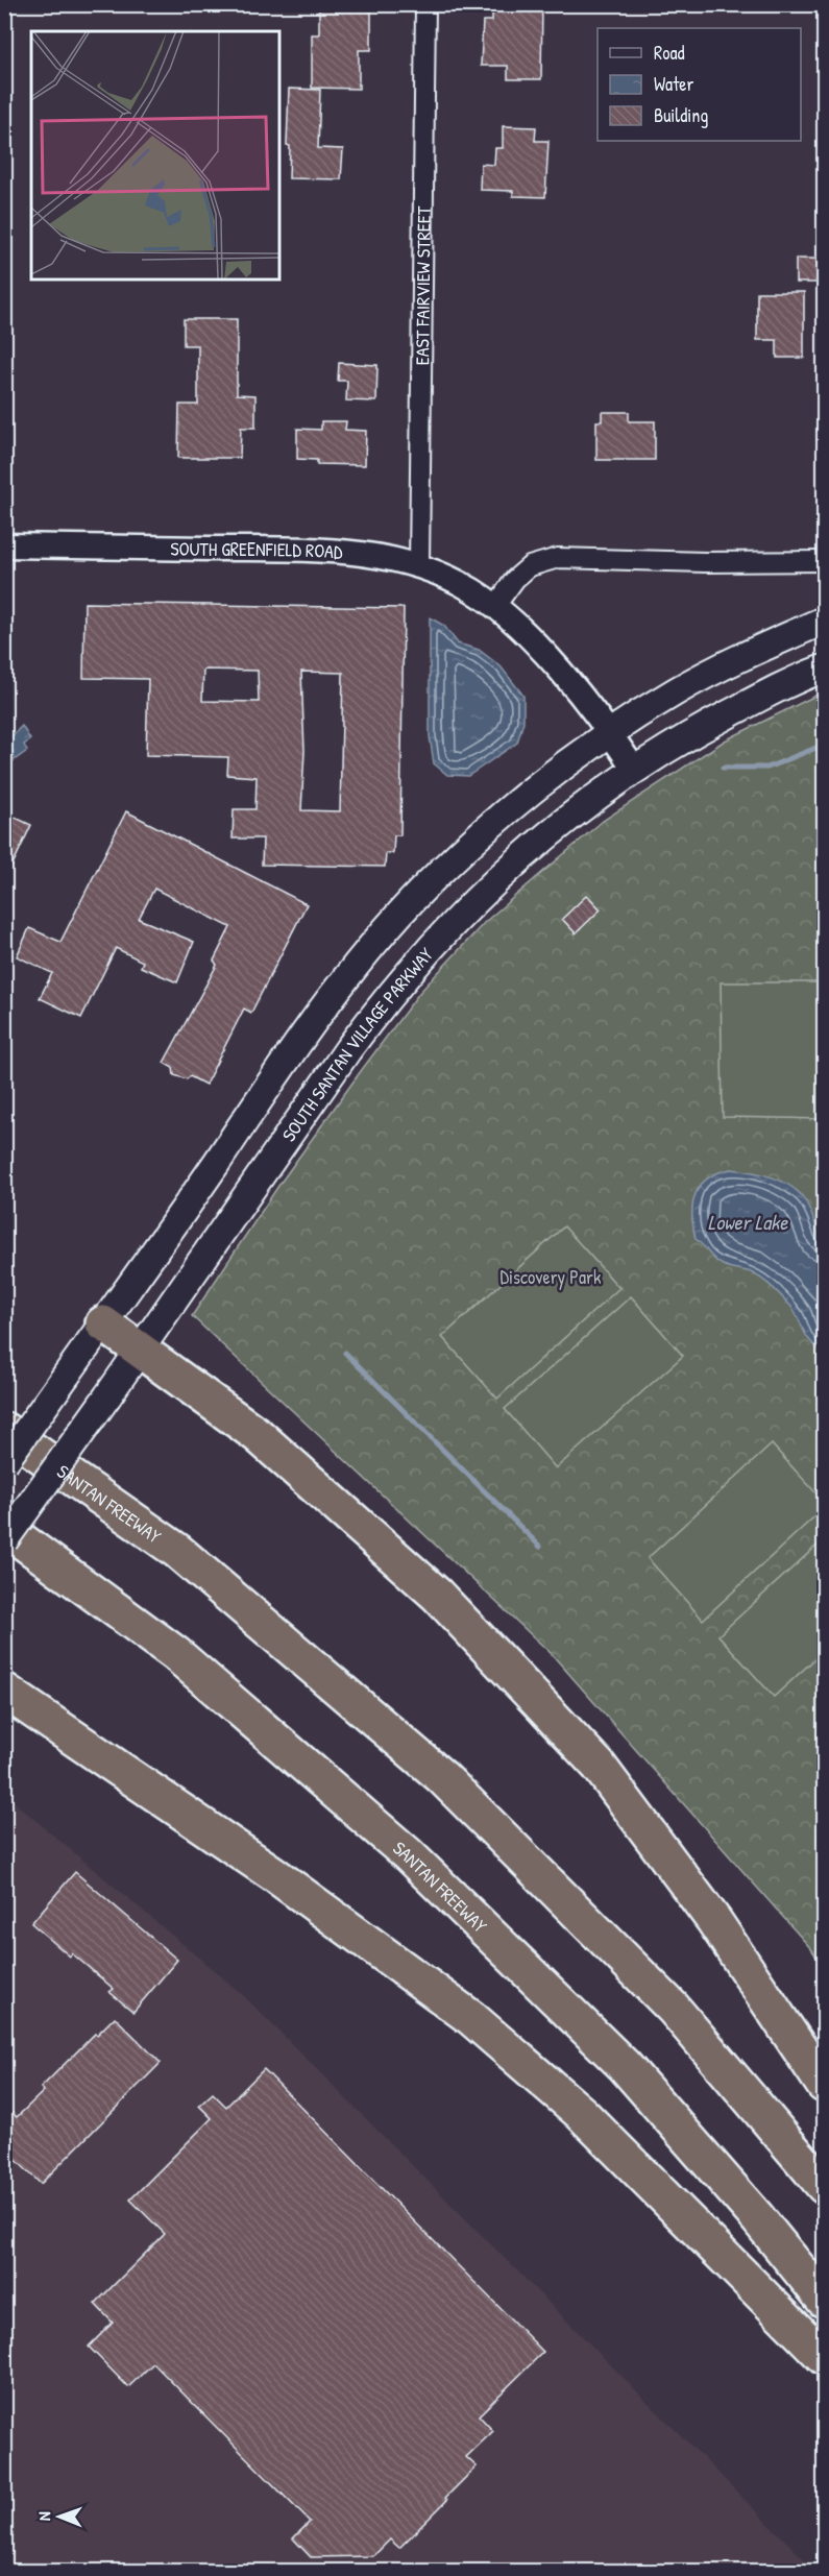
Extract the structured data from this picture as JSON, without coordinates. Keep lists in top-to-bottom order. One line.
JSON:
{"streets":{"highway":["SANTAN FREEWAY"],"main road":["SOUTH SANTAN VILLAGE PARKWAY"],"street":["EAST FAIRVIEW STREET","SOUTH GREENFIELD ROAD"]},"crossings":[["EAST FAIRVIEW STREET","SOUTH GREENFIELD ROAD"],["SOUTH GREENFIELD ROAD","SOUTH SANTAN VILLAGE PARKWAY"]],"water":["Lower Lake"],"parks":["Discovery Park"],"legend":["Road","Water","Building"],"north":"left"}
